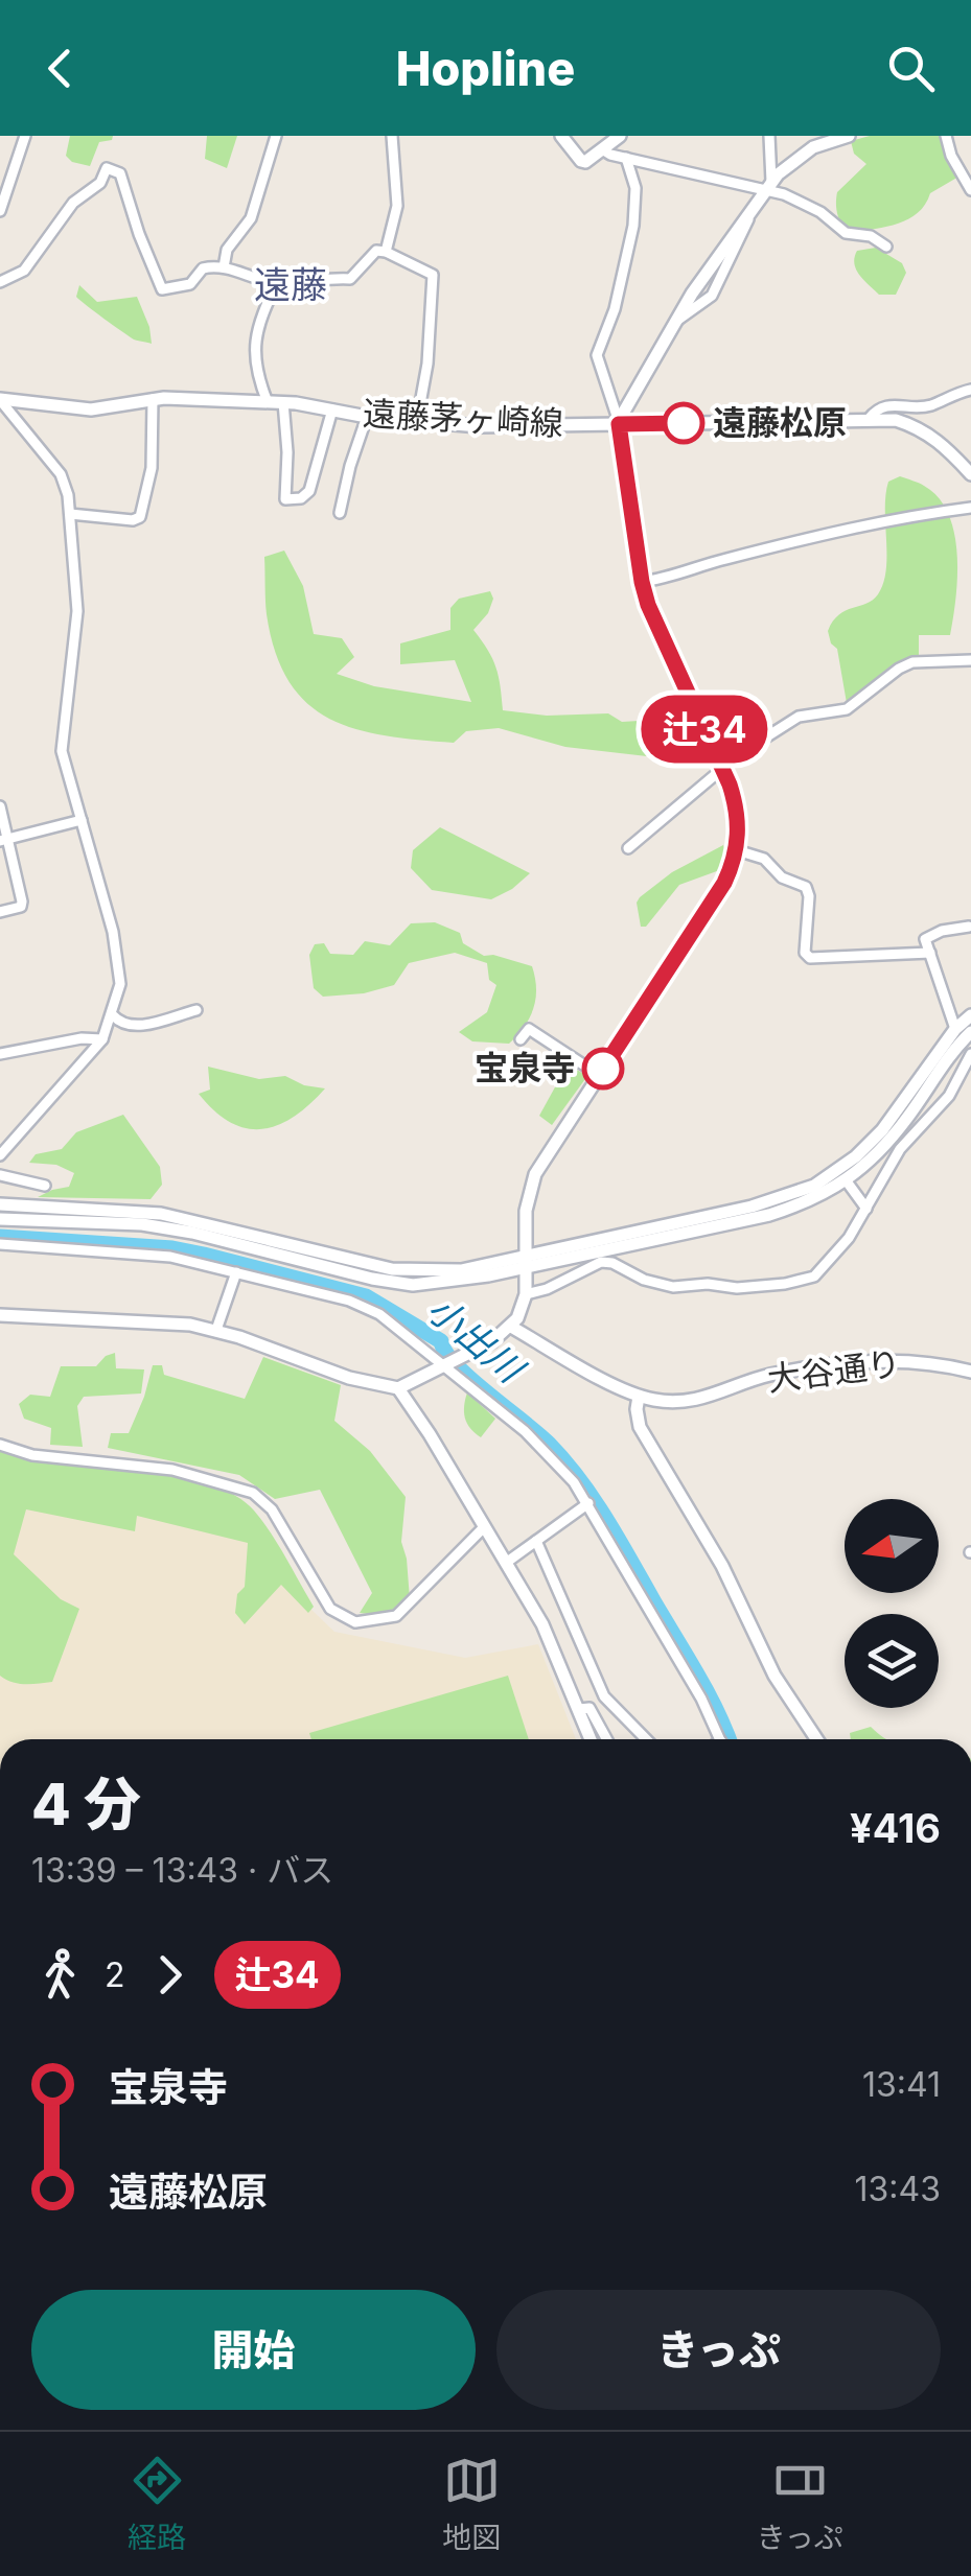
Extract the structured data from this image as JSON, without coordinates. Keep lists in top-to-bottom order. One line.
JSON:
{"streets":{"street":["遠藤茅ヶ崎線","大谷通り"]},"districts":["遠藤"],"water":["小出川"],"places":["遠藤松原","宝泉寺"],"lines":["bus line 辻34"],"north":"left","page":{"header":"Hopline","on_map":"辻34","heading":["4 分","13:39 – 13:43 · バス","¥416"],"legs":["2","辻34"],"list":[{"name":"宝泉寺","value":"13:41"},{"name":"遠藤松原","value":"13:43"}],"buttons":["開始","きっぷ"],"tabs":["経路","地図","きっぷ"]}}
